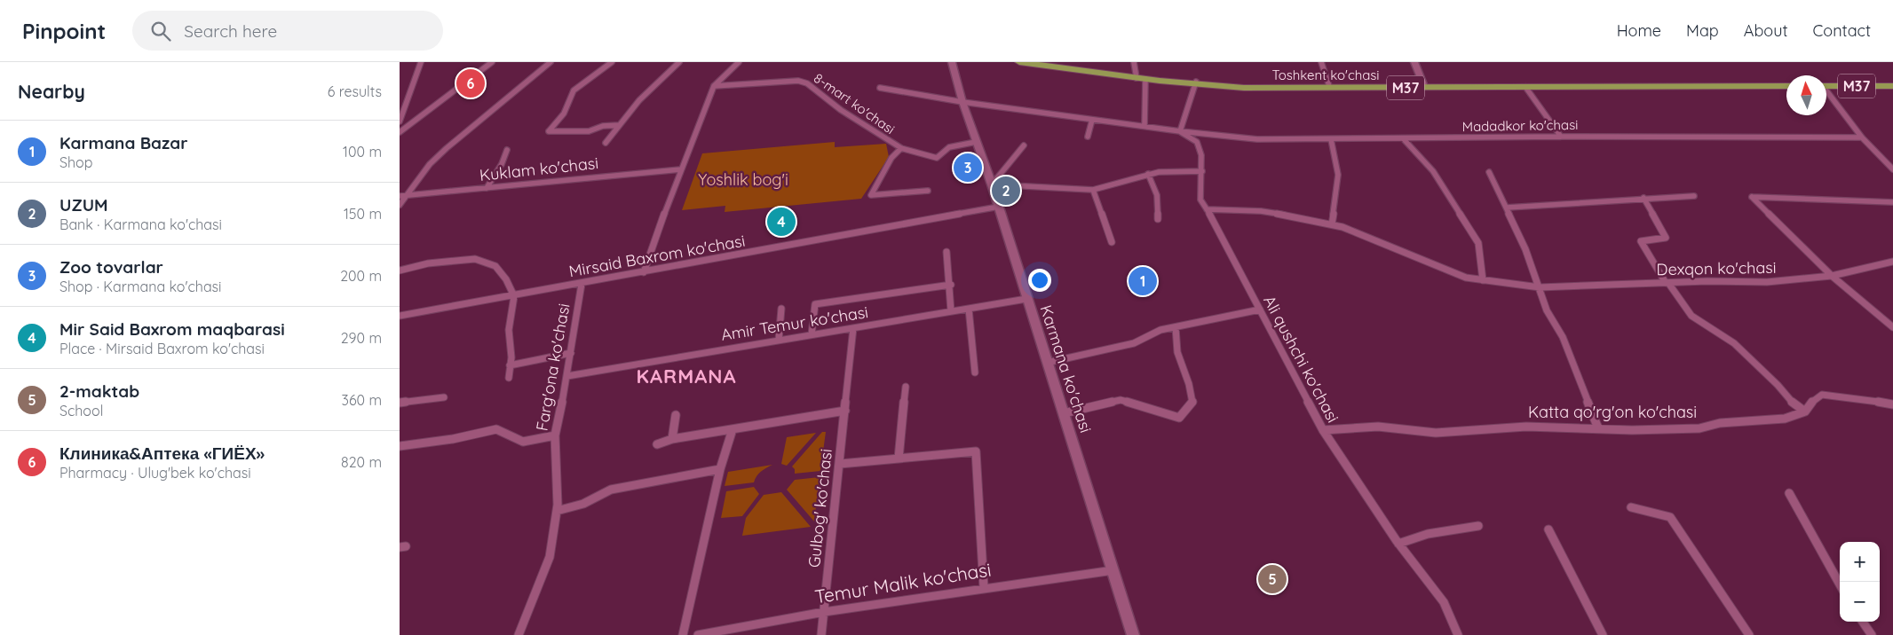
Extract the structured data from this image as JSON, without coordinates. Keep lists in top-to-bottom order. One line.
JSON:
{"streets":{"highway":["Toshkent ko'chasi","M37"],"main road":["Karmana ko'chasi"],"street":["8-mart ko'chasi","Madadkor ko'chasi","Kuklam ko'chasi","Mirsaid Baxrom ko'chasi","Dexqon ko'chasi","Amir Temur ko'chasi","Ali qushchi ko'chasi","Farg'ona ko'chasi","Katta qo'rg'on ko'chasi","Gulbog' ko'chasi","Temur Malik ko'chasi"]},"crossings":[["8-mart ko'chasi","Karmana ko'chasi"],["Madadkor ko'chasi","Ali qushchi ko'chasi"],["Madadkor ko'chasi","Karmana ko'chasi"],["Mirsaid Baxrom ko'chasi","Farg'ona ko'chasi"],["Mirsaid Baxrom ko'chasi","Karmana ko'chasi"],["Dexqon ko'chasi","Ali qushchi ko'chasi"],["Amir Temur ko'chasi","Farg'ona ko'chasi"],["Amir Temur ko'chasi","Karmana ko'chasi"],["Amir Temur ko'chasi","Gulbog' ko'chasi"],["Ali qushchi ko'chasi","Katta qo'rg'on ko'chasi"],["Karmana ko'chasi","Temur Malik ko'chasi"],["Gulbog' ko'chasi","Temur Malik ko'chasi"]],"districts":["KARMANA"],"parks":["Yoshlik bog'i"],"north":"top","page":{"header":"Pinpoint","search":"Search here","nav":["Home","Map","About","Contact"],"heading":["Nearby","6 results"],"pins":["6","3","2","4","1","5"],"list":[{"mark":"1","name":"Karmana Bazar","note":"Shop","value":"100 m"},{"mark":"2","name":"UZUM","note":"Bank · Karmana ko'chasi","value":"150 m"},{"mark":"3","name":"Zoo tovarlar","note":"Shop · Karmana ko'chasi","value":"200 m"},{"mark":"4","name":"Mir Said Baxrom maqbarasi","note":"Place · Mirsaid Baxrom ko'chasi","value":"290 m"},{"mark":"5","name":"2-maktab","note":"School","value":"360 m"},{"mark":"6","name":"Клиника&Аптека «ГИЁХ»","note":"Pharmacy · Ulug'bek ko'chasi","value":"820 m"}],"map_buttons":["+","−"]}}
